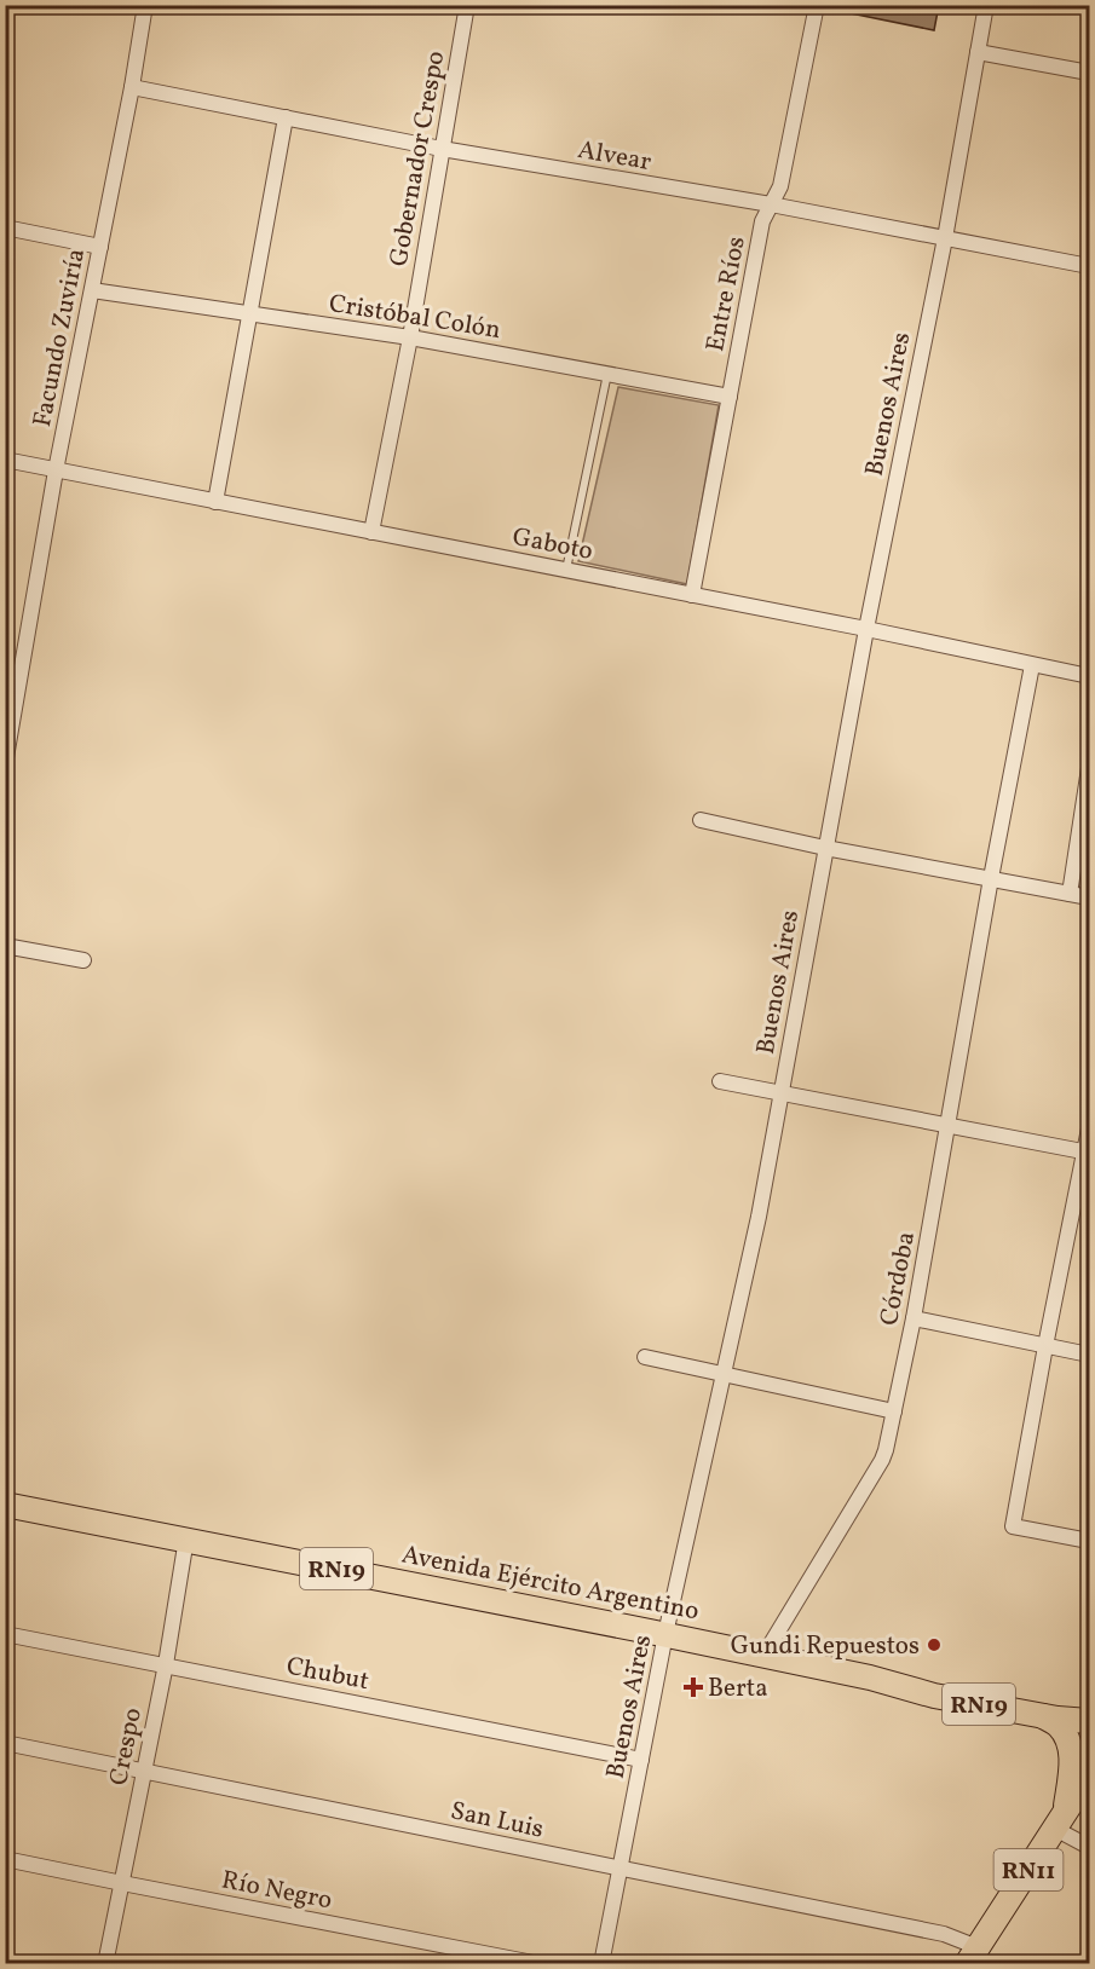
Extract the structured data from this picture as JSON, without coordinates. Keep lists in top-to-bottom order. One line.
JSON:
{"streets":{"main road":["RN19","Avenida Ejército Argentino","RN11"],"street":["Alvear","Gobernador Crespo","Entre Ríos","Cristóbal Colón","Facundo Zuviría","Buenos Aires","Gaboto","Córdoba","Chubut","Crespo","San Luis","Río Negro"]},"crossings":[["Alvear","Gobernador Crespo"],["Alvear","Entre Ríos"],["Alvear","Facundo Zuviría"],["Alvear","Buenos Aires"],["Gobernador Crespo","Cristóbal Colón"],["Gobernador Crespo","Gaboto"],["Entre Ríos","Cristóbal Colón"],["Entre Ríos","Gaboto"],["Cristóbal Colón","Facundo Zuviría"],["Facundo Zuviría","Gaboto"],["Buenos Aires","Gaboto"],["Buenos Aires","Avenida Ejército Argentino"],["Buenos Aires","Chubut"],["Buenos Aires","San Luis"],["Gaboto","Córdoba"],["Córdoba","Avenida Ejército Argentino"],["Avenida Ejército Argentino","Crespo"],["Chubut","Crespo"],["Crespo","San Luis"],["Crespo","Río Negro"],["San Luis","RN11"]],"places":{"other":["Gundi Repuestos"],"health":["Berta"]}}
